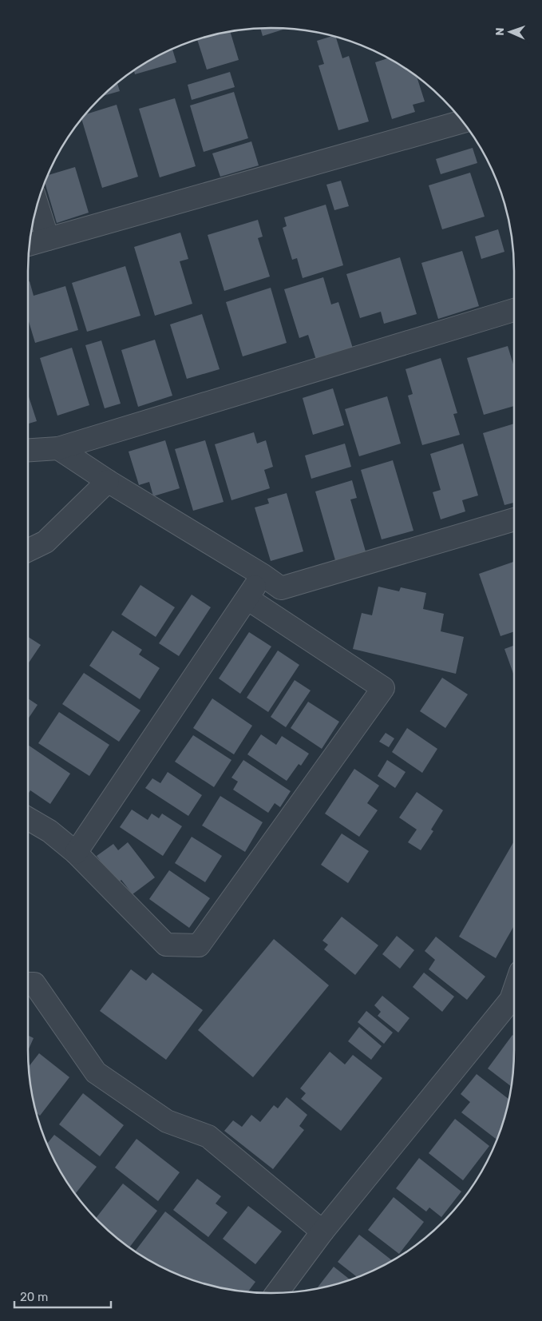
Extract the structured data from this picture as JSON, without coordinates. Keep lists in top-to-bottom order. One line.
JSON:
{"scale_bar":"20 m","north":"left"}
